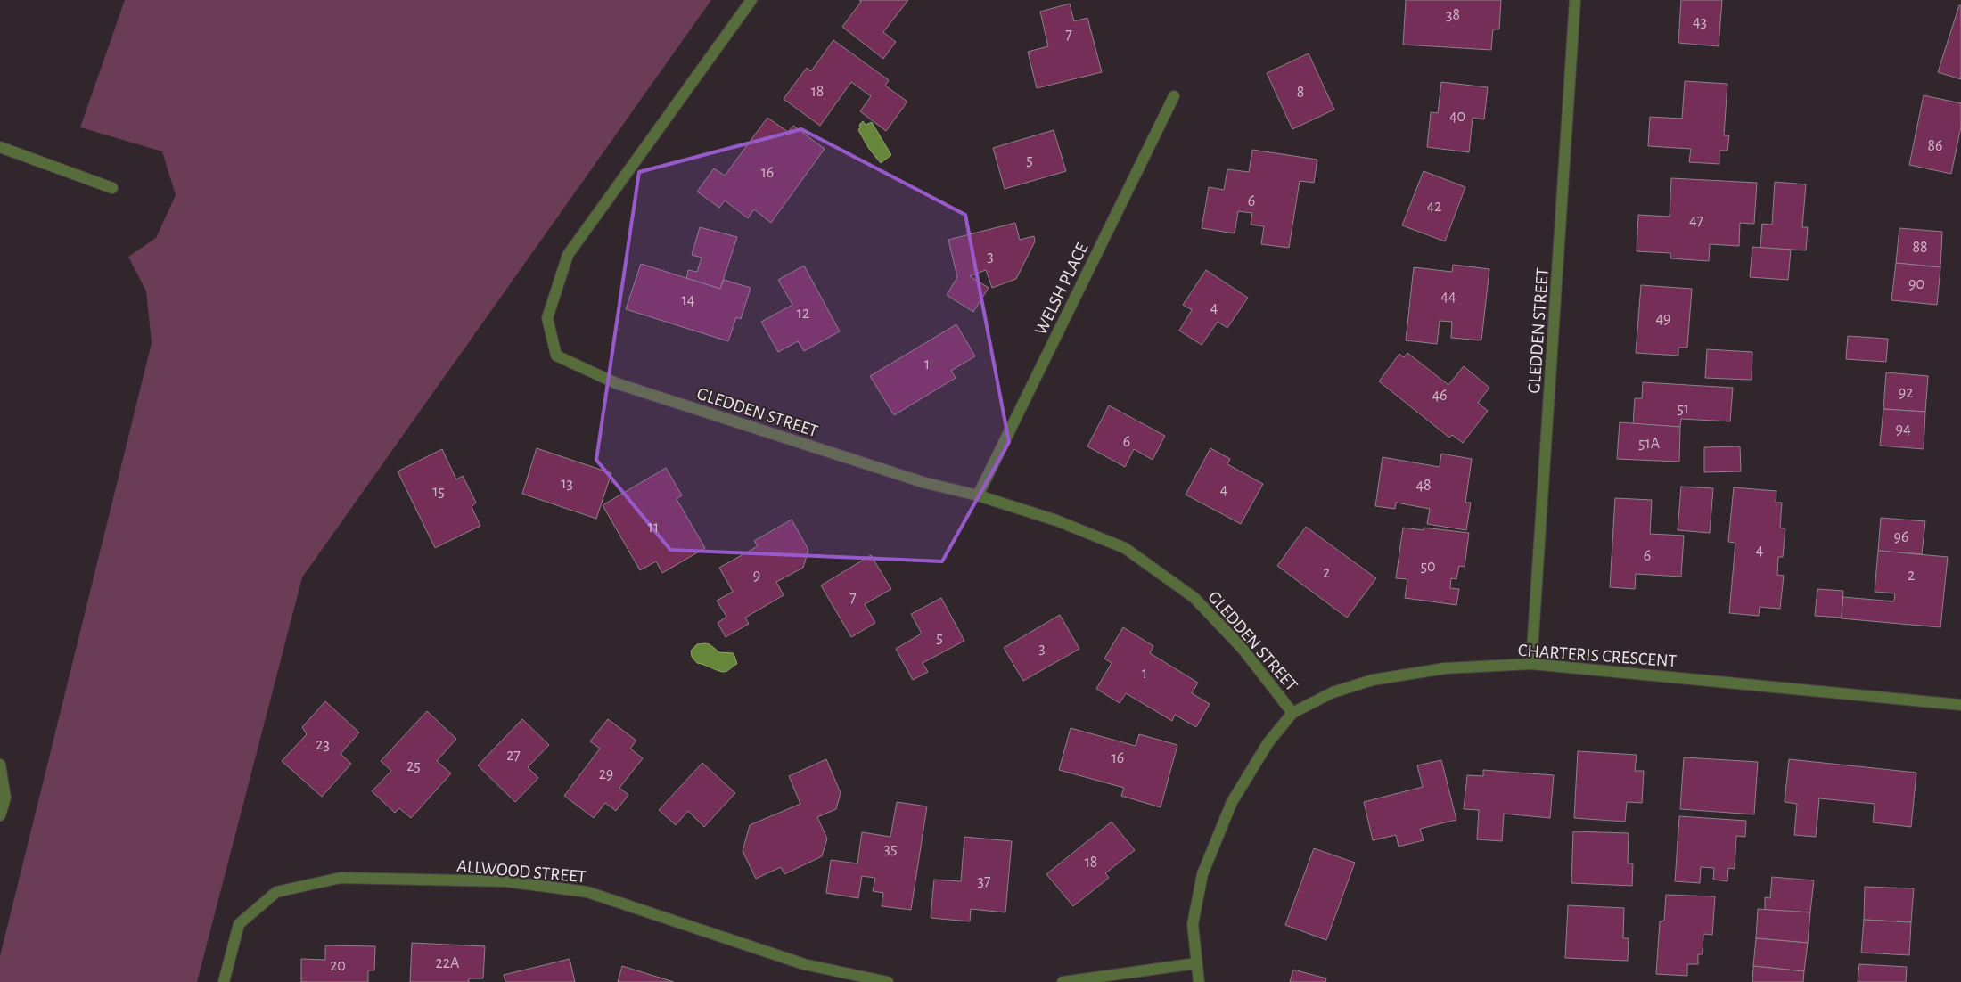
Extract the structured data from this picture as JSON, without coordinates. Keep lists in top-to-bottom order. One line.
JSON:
{"streets":{"street":["WELSH PLACE","GLEDDEN STREET","CHARTERIS CRESCENT","ALLWOOD STREET"]},"crossings":[["WELSH PLACE","GLEDDEN STREET"],["GLEDDEN STREET","CHARTERIS CRESCENT"]],"house_numbers":["38","43","7","18","8","40","86","5","16","6","42","47","88","3","90","44","14","4","12","49","1","92","46","51","94","6","51A","13","48","4","15","11","96","4","6","50","2","9","2","7","5","3","1","23","27","16","25","29","35","18","37","22A","20"]}
